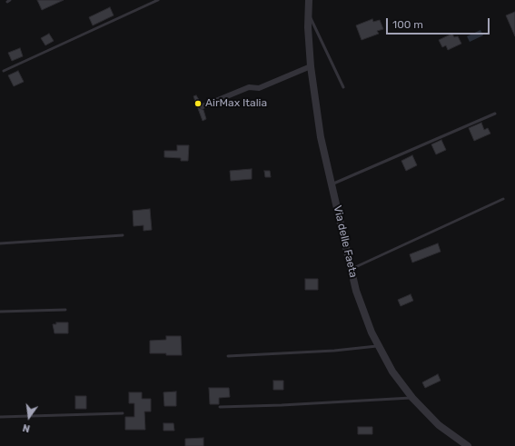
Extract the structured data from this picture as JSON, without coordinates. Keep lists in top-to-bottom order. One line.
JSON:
{"streets":{"street":["Via delle Faeta"]},"places":["AirMax Italia"],"scale_bar":"100 m","north":"bottom"}
